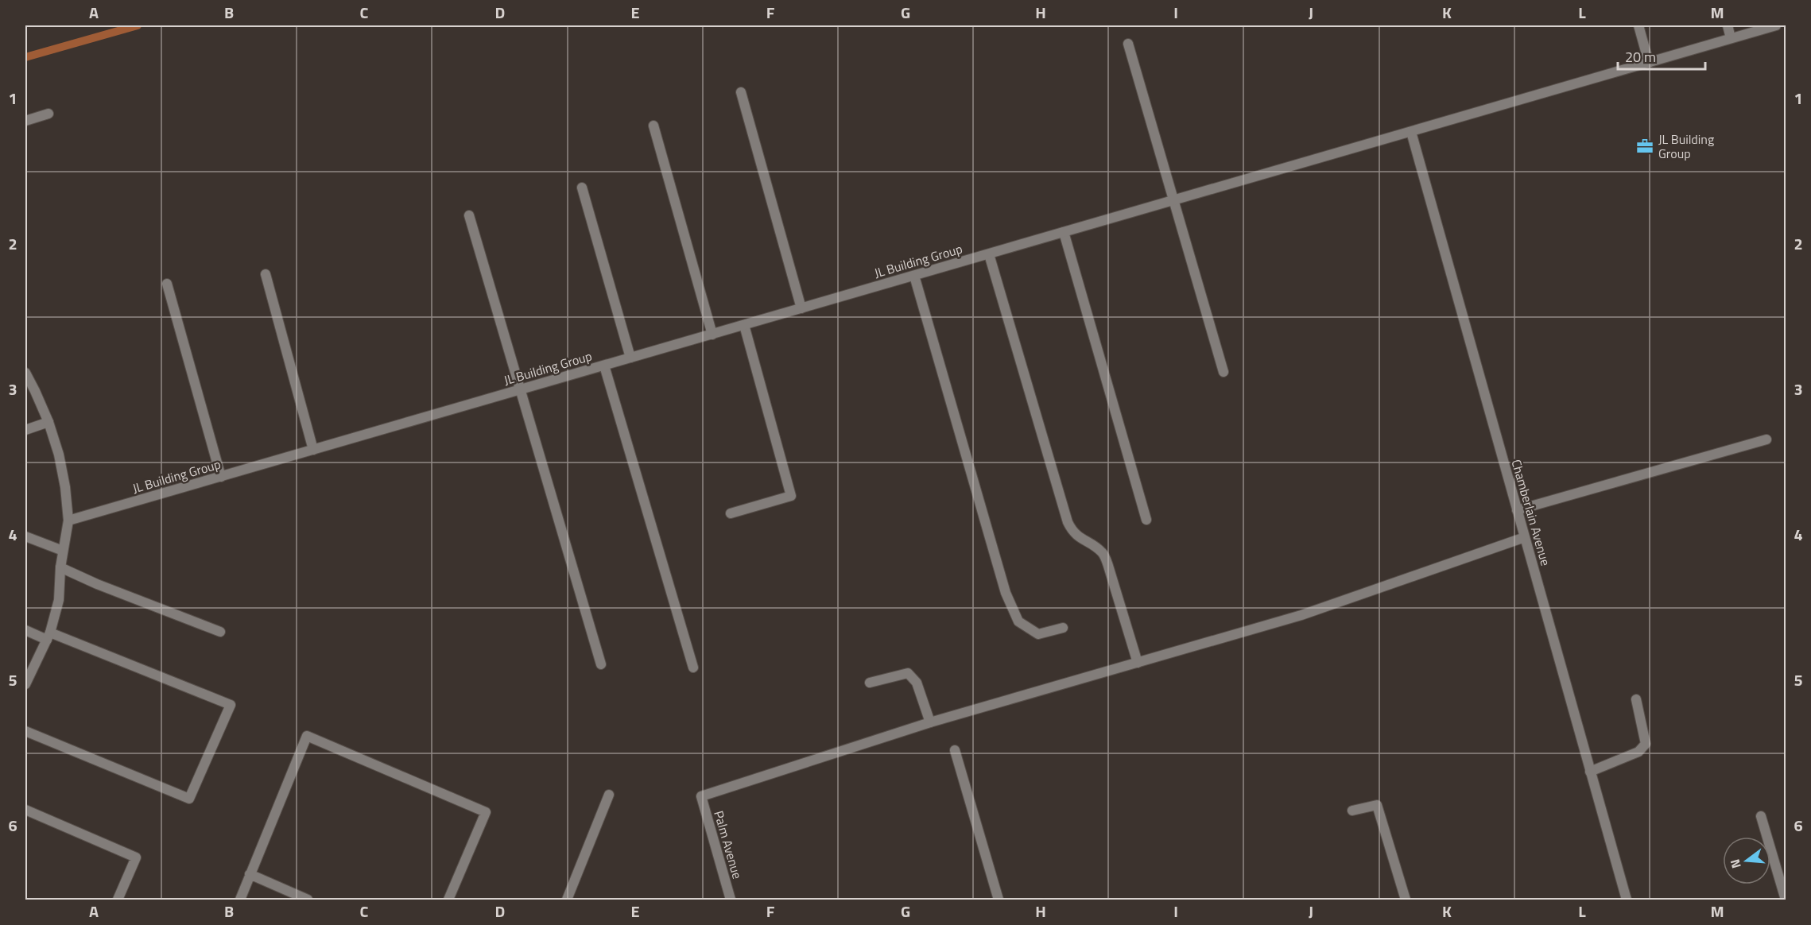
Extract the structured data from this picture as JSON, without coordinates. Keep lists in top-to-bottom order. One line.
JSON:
{"streets":{"street":["JL Building Group","Chamberlain Avenue","Palm Avenue"]},"crossings":[["JL Building Group","Chamberlain Avenue"]],"places":{"office":["JL Building Group"]},"scale_bar":"20 m","north":"left","grid":{"columns":["A","B","C","D","E","F","G","H","I","J","K","L","M"],"rows":["1","2","3","4","5","6"]}}
